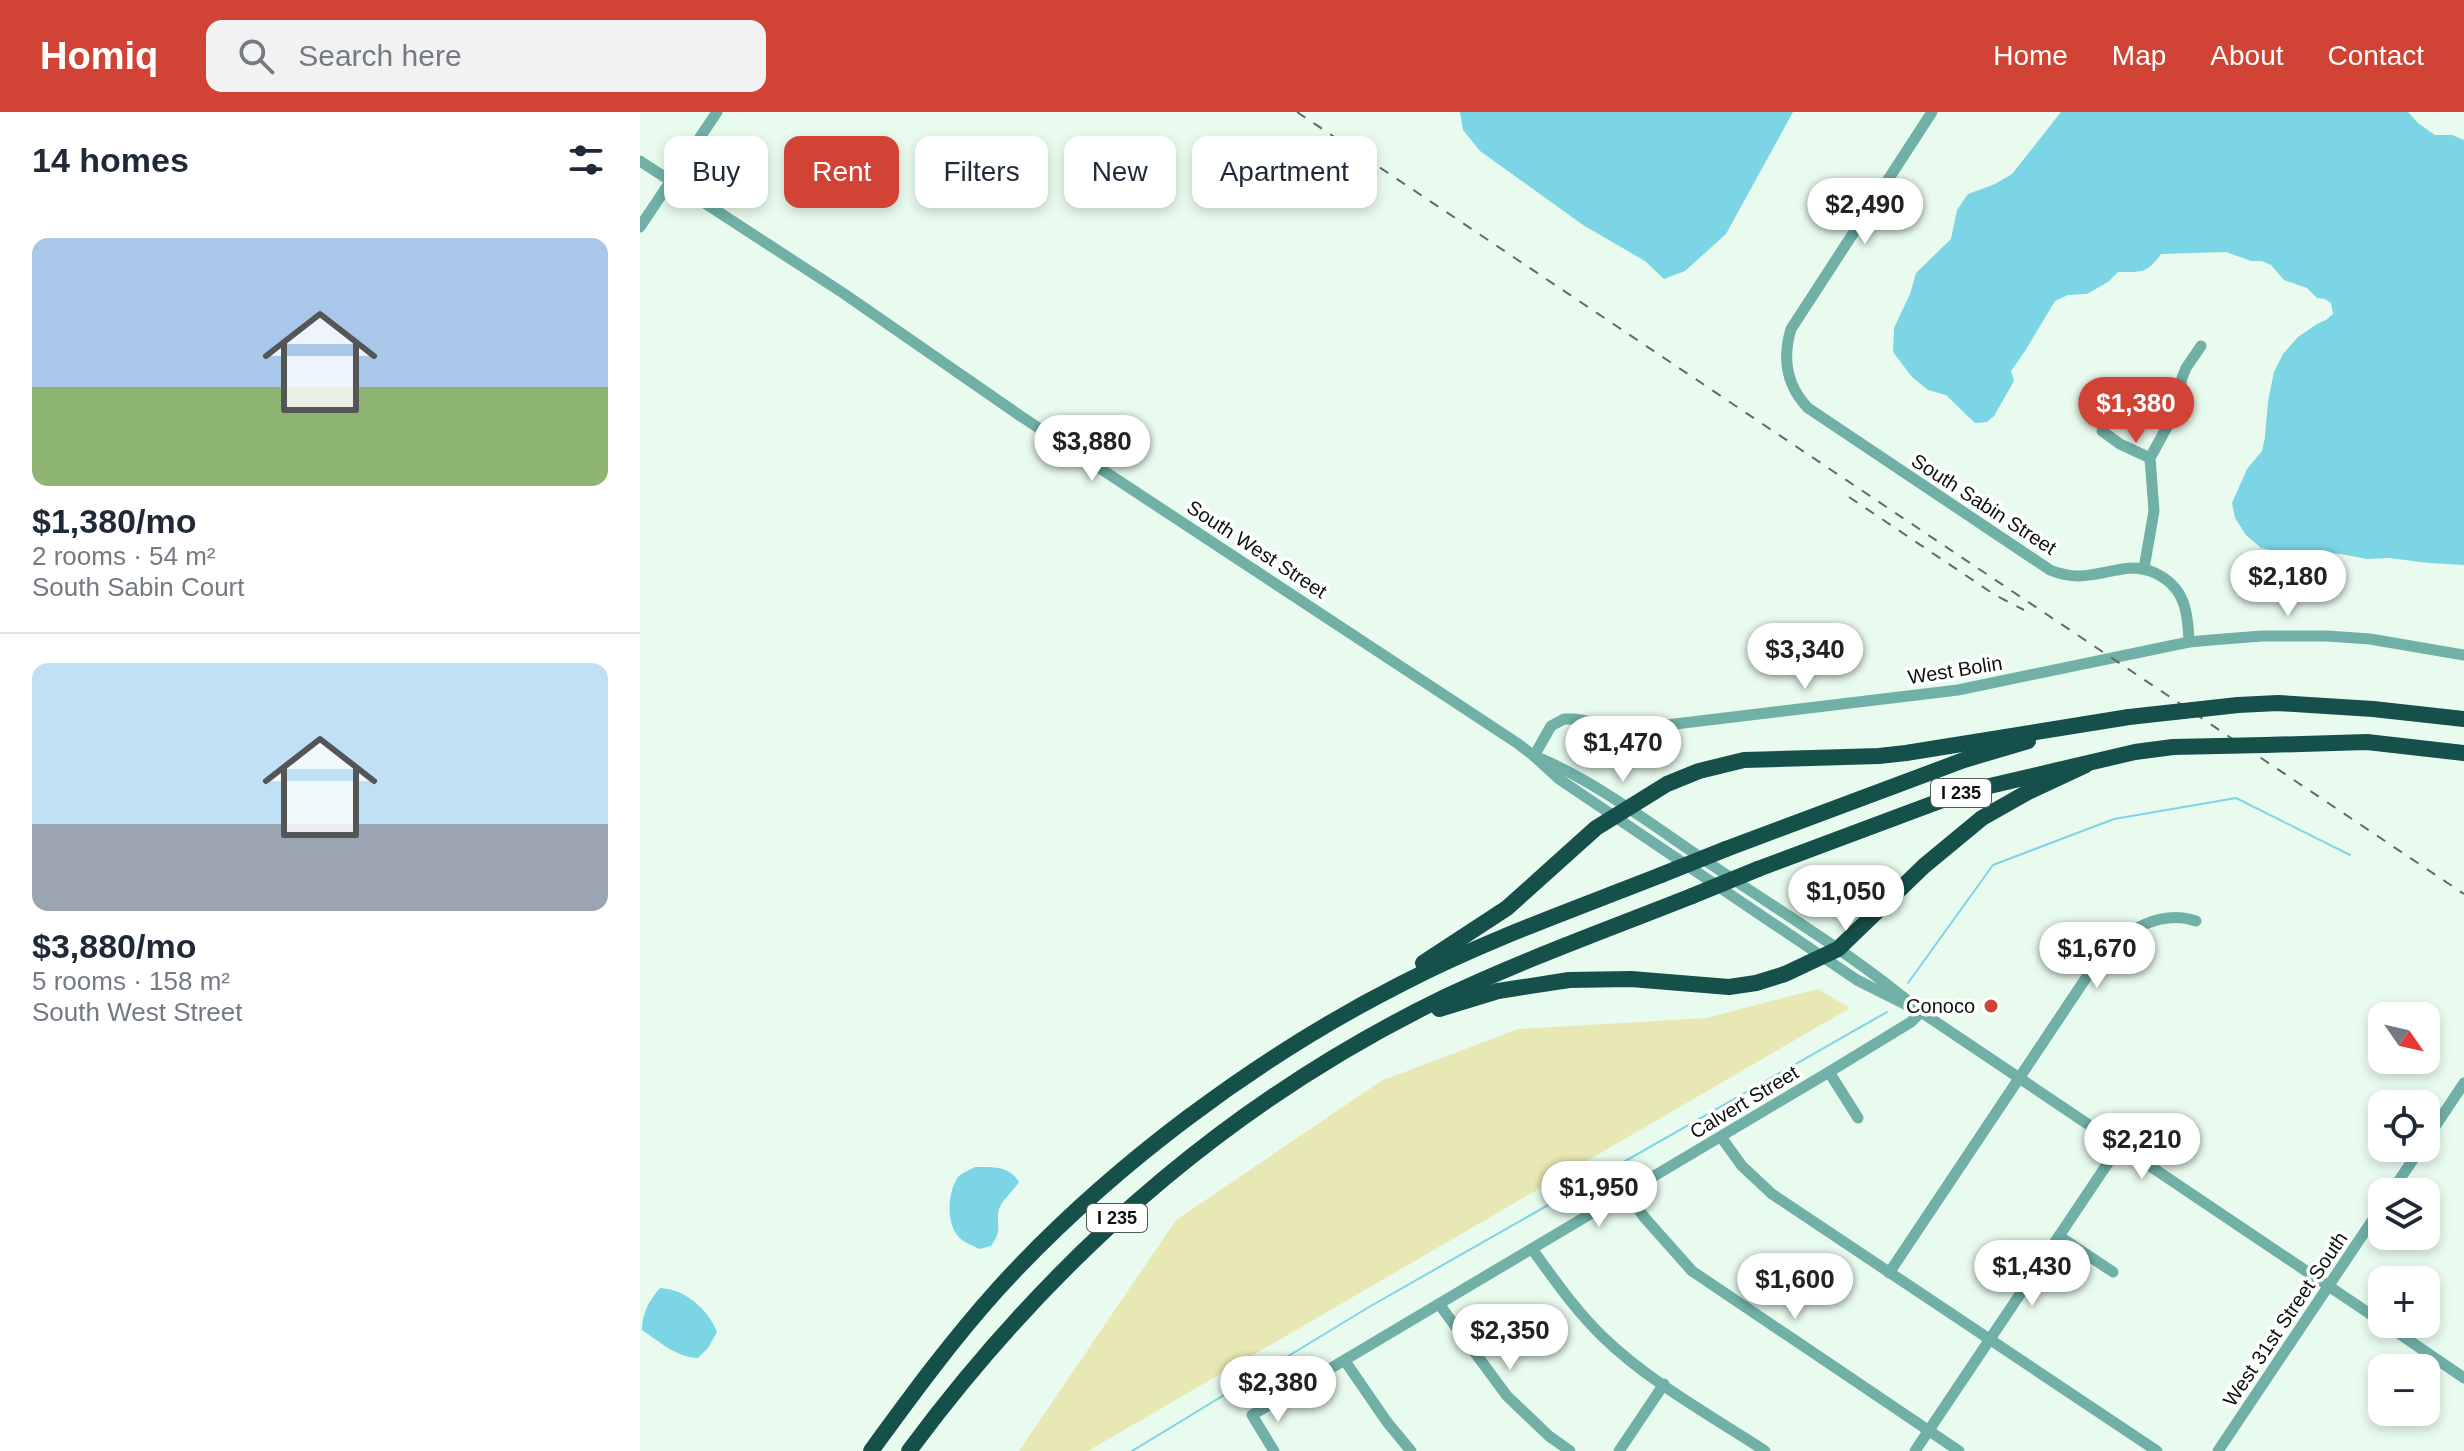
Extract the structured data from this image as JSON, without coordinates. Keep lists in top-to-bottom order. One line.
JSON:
{"streets":{"highway":["I 235"],"street":["South Sabin Street","South West Street","West Bolin","Calvert Street","West 31st Street South"]},"crossings":[["South West Street","West Bolin"],["South West Street","Calvert Street"],["South West Street","West 31st Street South"]],"places":["Conoco"],"north":"bottom right","page":{"header":"Homiq","search":"Search here","nav":["Home","Map","About","Contact"],"heading":"14 homes","chip":["Buy","Rent","Filters","New","Apartment"],"price":["$2,490","$1,380","$3,880","$2,180","$3,340","$1,470","$1,050","$1,670","$2,210","$1,950","$1,430","$1,600","$2,350","$2,380"],"list":[{"name":"$1,380/mo","note":"2 rooms · 54 m² · South Sabin Court"},{"name":"$3,880/mo","note":"5 rooms · 158 m² · South West Street"}],"map_buttons":["+","−"]}}
